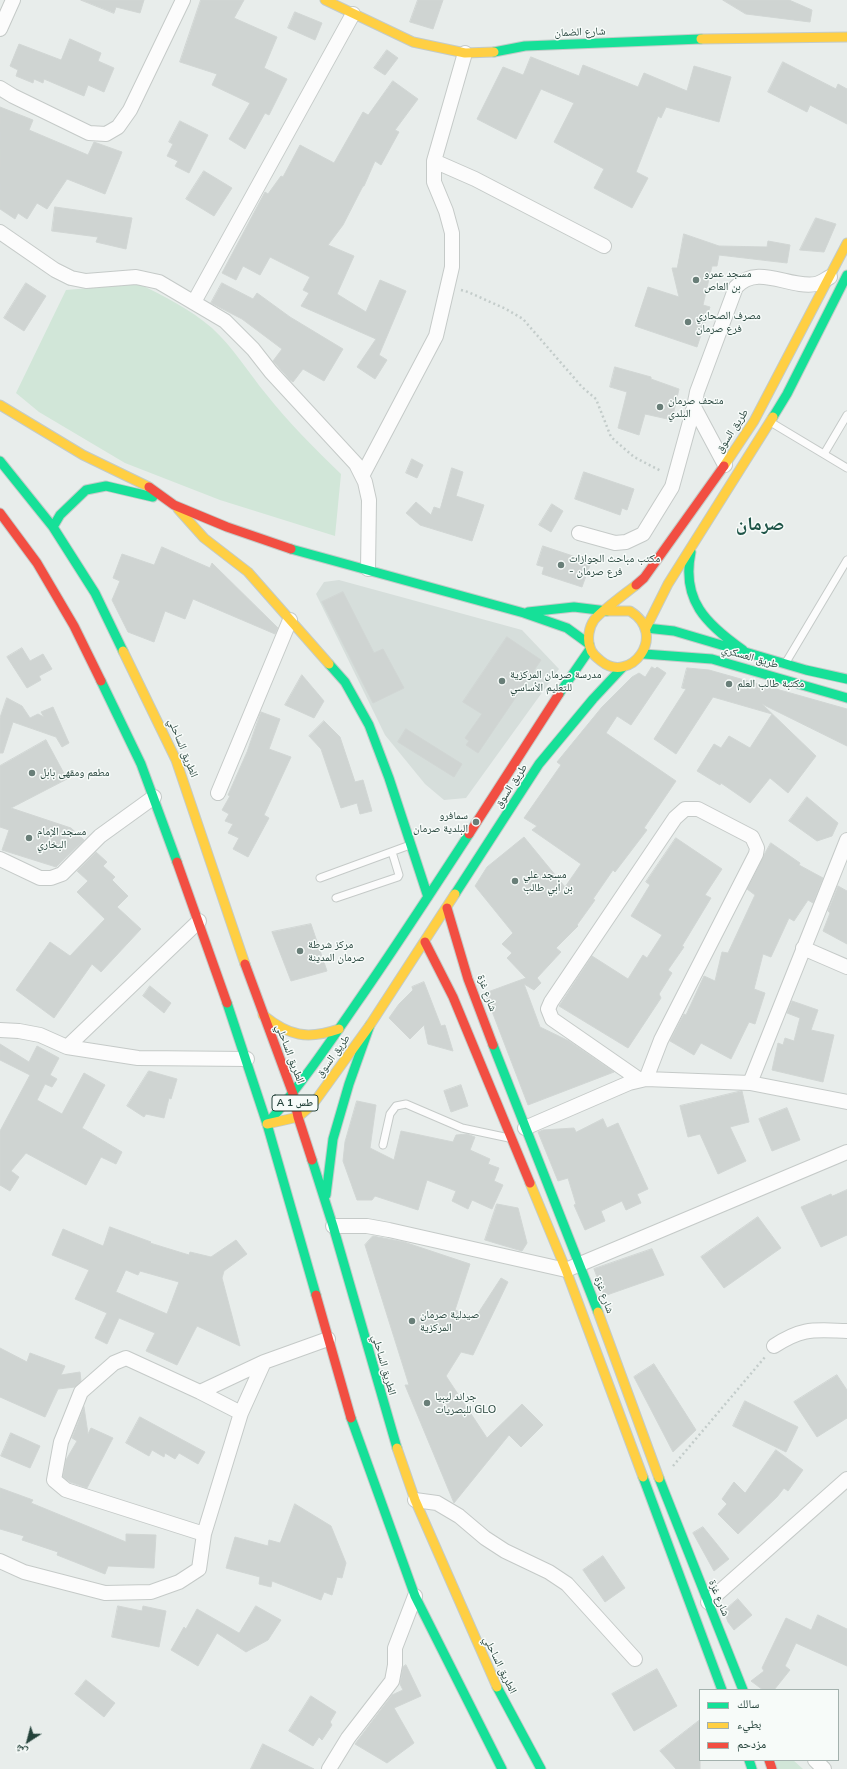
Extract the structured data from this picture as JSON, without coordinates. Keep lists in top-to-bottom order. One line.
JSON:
{"streets":{"main road":["شارع الضمان","طريق السوق","طريق العسكري","الطريق الساحلي","شارع غزة","A 1 طس"]},"crossings":[["طريق السوق","طريق العسكري"],["طريق السوق","الطريق الساحلي"],["طريق السوق","شارع غزة"],["طريق السوق","A 1 طس"]],"districts":["صرمان"],"places":["مسجد عمرو بن العاص","مصرف الصحاري فرع صرمان","متحف صرمان البلدي","مكتب مباحث الجوازات - فرع صرمان","مدرسة صرمان المركزية للتعليم الأساسي","مكتبة طالب العلم","مطعم ومقهى بابل","سمافرو البلدية صرمان","مسجد الإمام البخاري","مسجد علي بن أبي طالب","مركز شرطة صرمان المدينة","صيدلية صرمان المركزية","جراند ليبيا للبصريات GLO"],"legend":["سالك","بطيء","مزدحم"],"north":"bottom left"}
